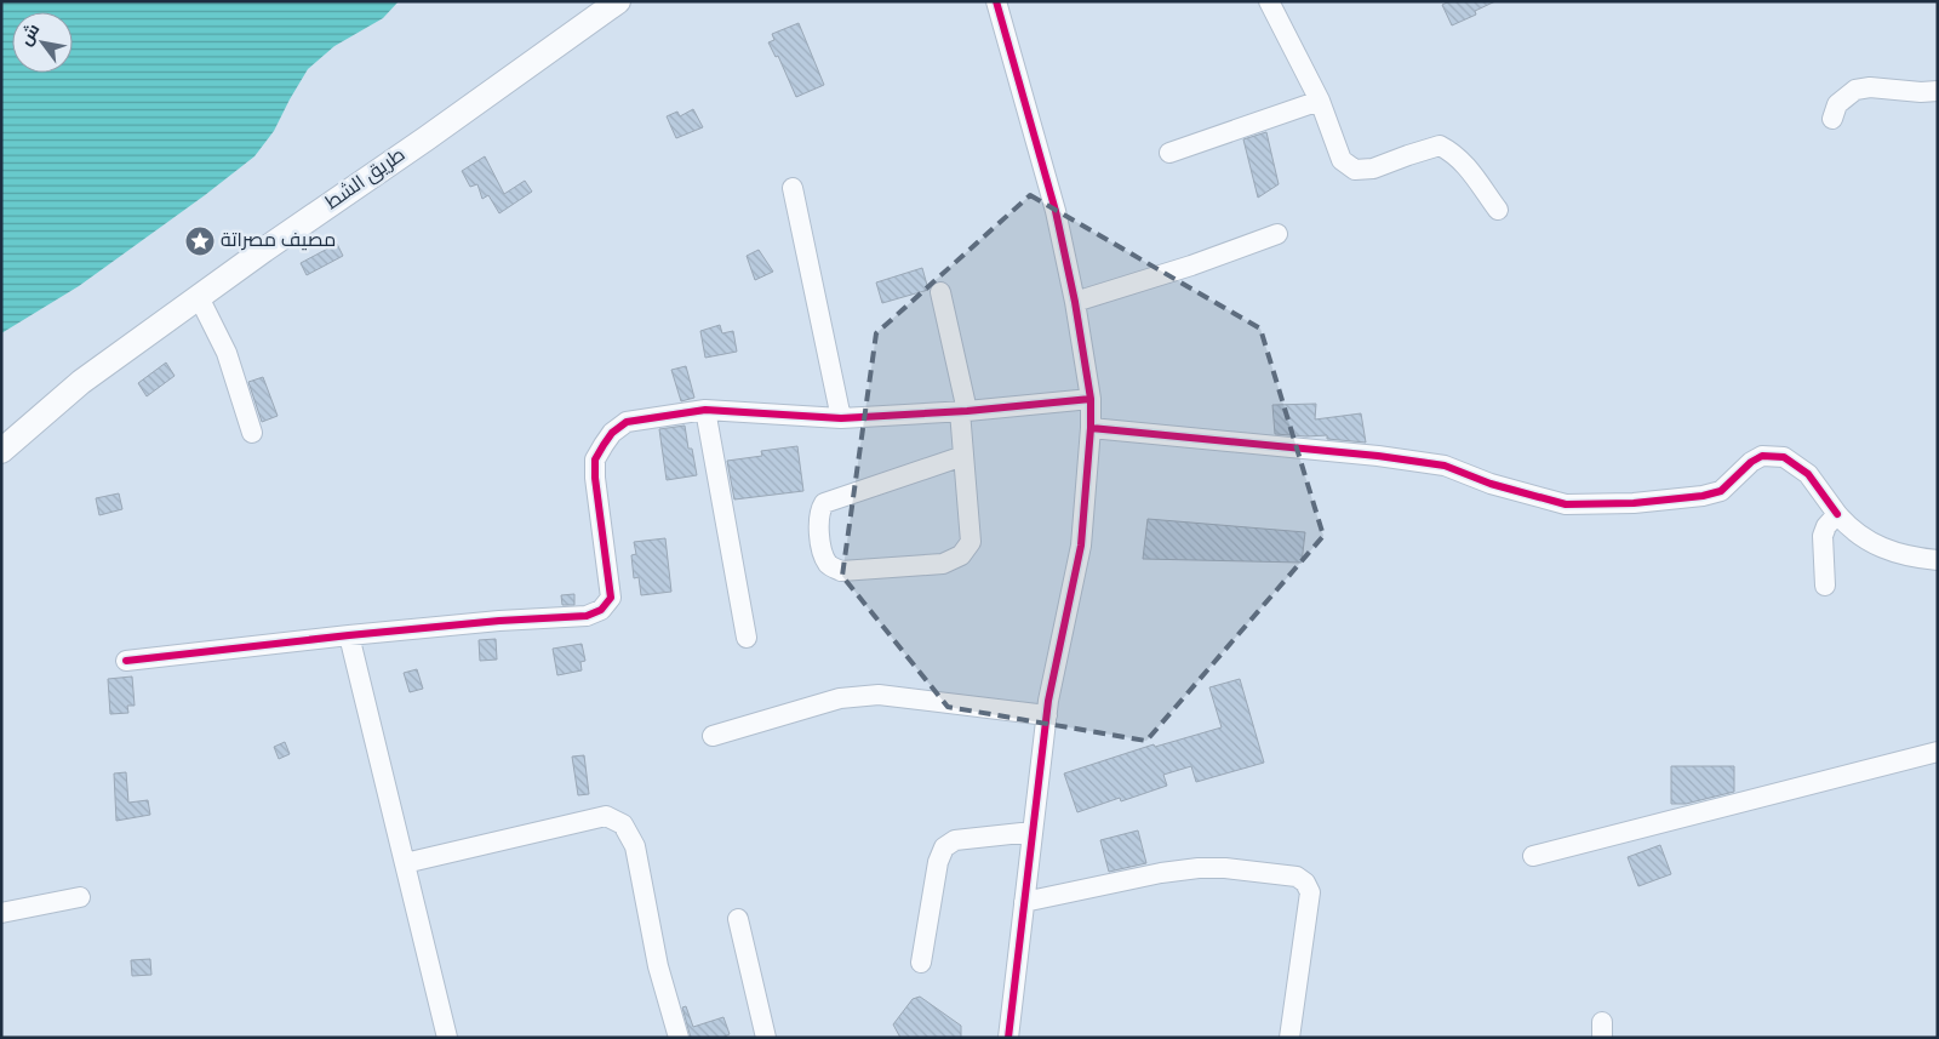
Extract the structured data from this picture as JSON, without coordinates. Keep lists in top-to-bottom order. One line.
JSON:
{"streets":{"main road":["طريق الشط"]},"places":{"place":["مصيف مصراتة"]},"north":"top left"}
